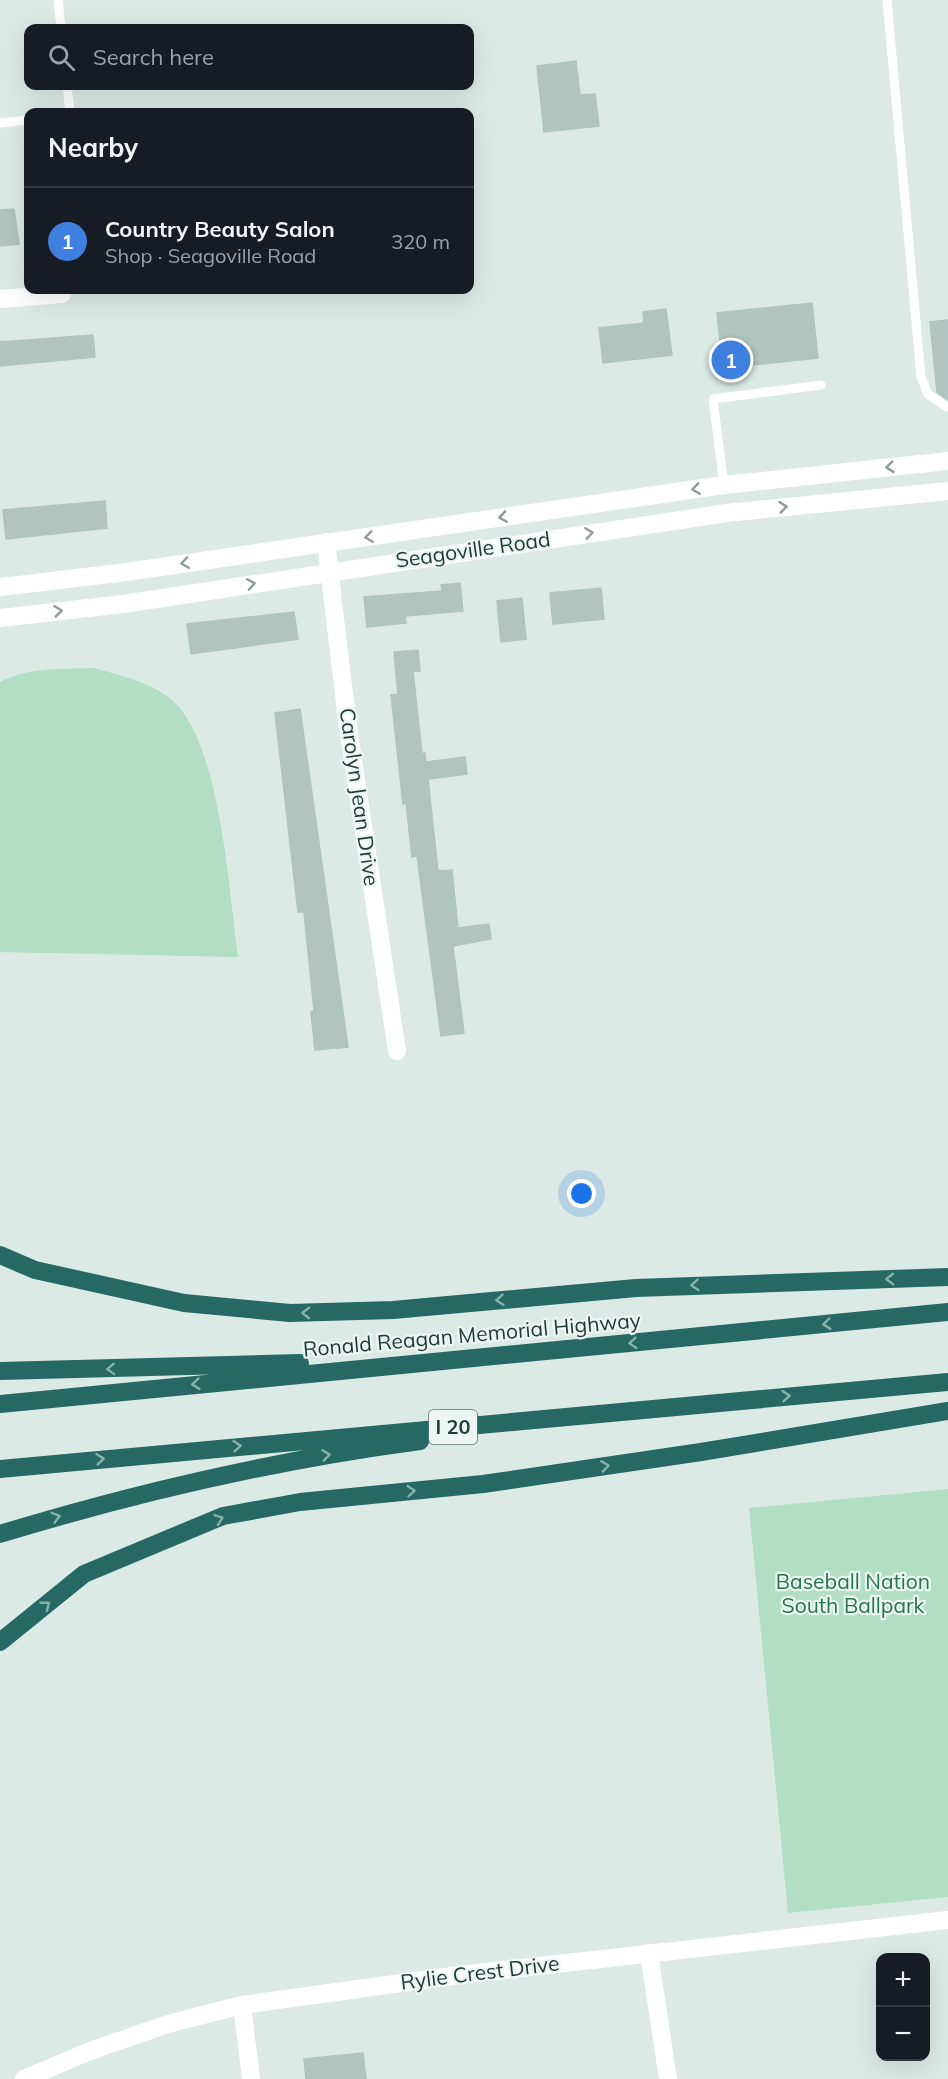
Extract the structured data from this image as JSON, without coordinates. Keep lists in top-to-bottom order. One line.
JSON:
{"streets":{"highway":["Ronald Reagan Memorial Highway","I 20"],"main road":["Seagoville Road","Carolyn Jean Drive","Rylie Crest Drive"]},"crossings":[["Seagoville Road","Carolyn Jean Drive"]],"parks":["Baseball Nation South Ballpark"],"page":{"search":"Search here","heading":"Nearby","list":[{"mark":"1","name":"Country Beauty Salon","note":"Shop · Seagoville Road","value":"320 m"}],"pins":"1","map_buttons":["+","−"]}}
